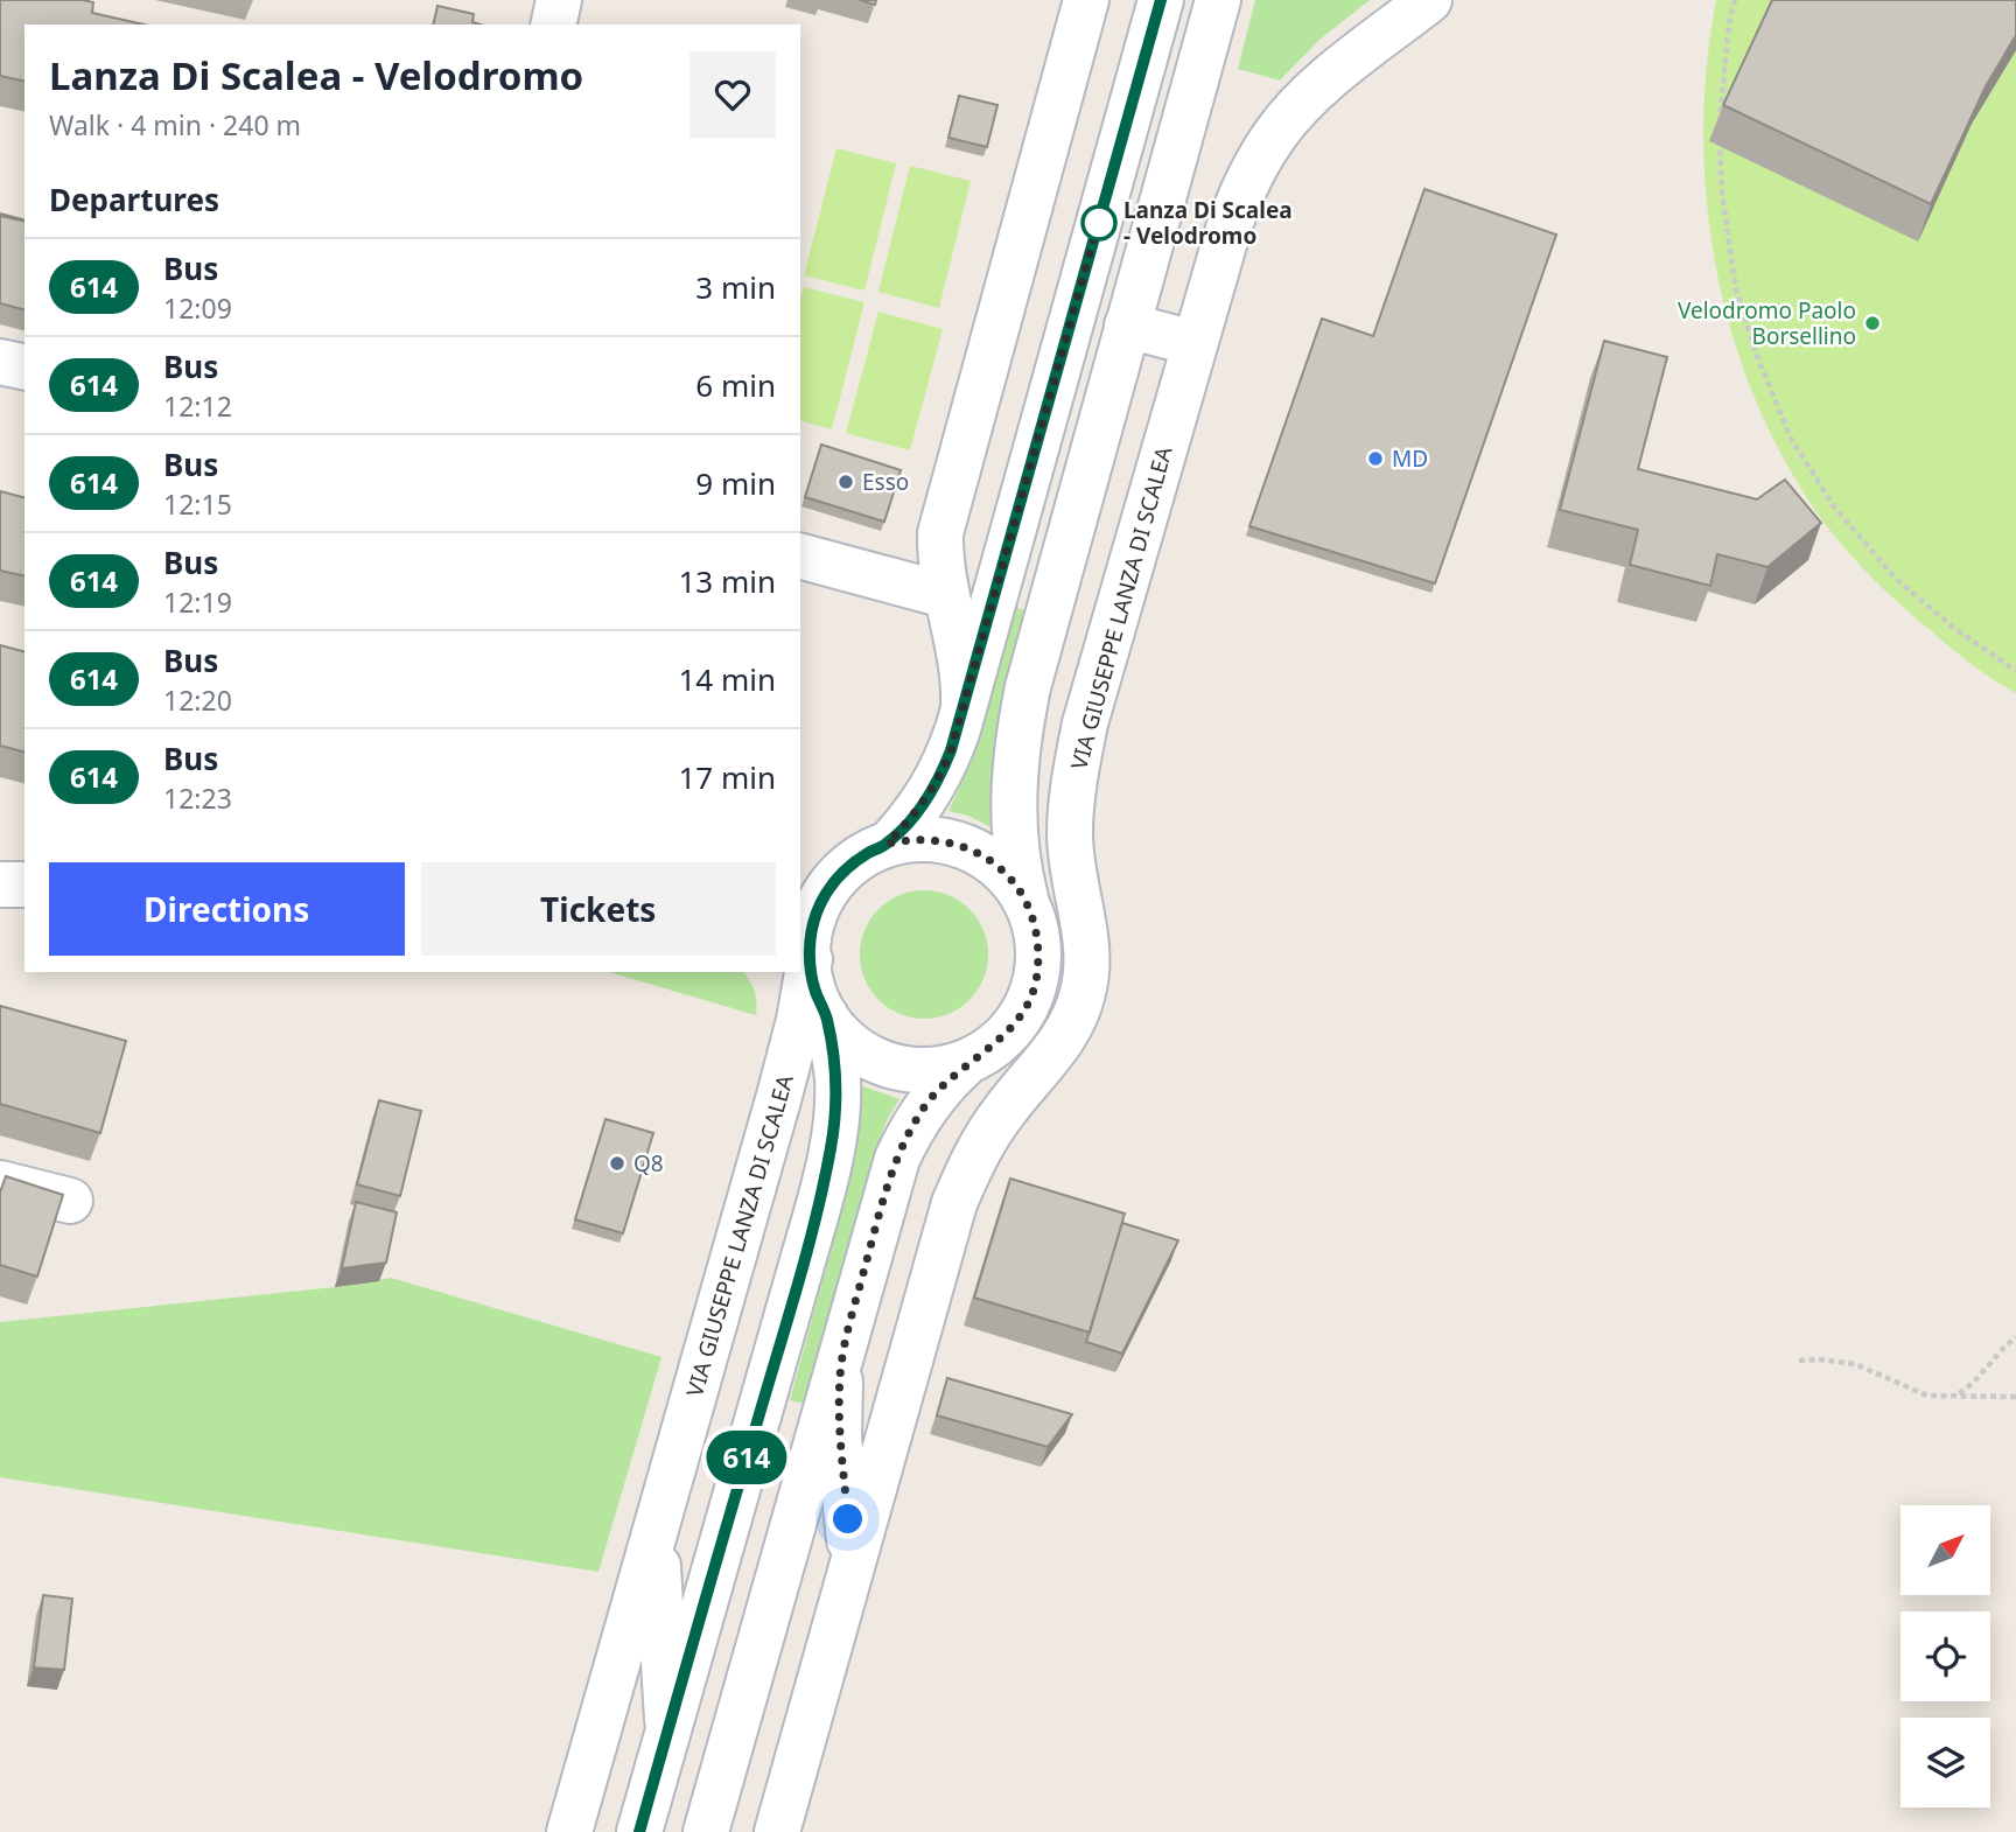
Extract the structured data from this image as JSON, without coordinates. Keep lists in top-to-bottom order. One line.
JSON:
{"streets":{"street":["VIA GIUSEPPE LANZA DI SCALEA"]},"places":["Lanza Di Scalea - Velodromo","Velodromo Paolo Borsellino","MD","Esso","Q8"],"lines":["bus line 614"],"north":"top right","page":{"on_map":"614","heading":[["Lanza Di Scalea - Velodromo","Walk · 4 min · 240 m"],"Departures"],"list":[{"mark":"614","name":"Bus","note":"12:09","value":"3 min"},{"mark":"614","name":"Bus","note":"12:12","value":"6 min"},{"mark":"614","name":"Bus","note":"12:15","value":"9 min"},{"mark":"614","name":"Bus","note":"12:19","value":"13 min"},{"mark":"614","name":"Bus","note":"12:20","value":"14 min"},{"mark":"614","name":"Bus","note":"12:23","value":"17 min"}],"buttons":["Directions","Tickets"]}}
